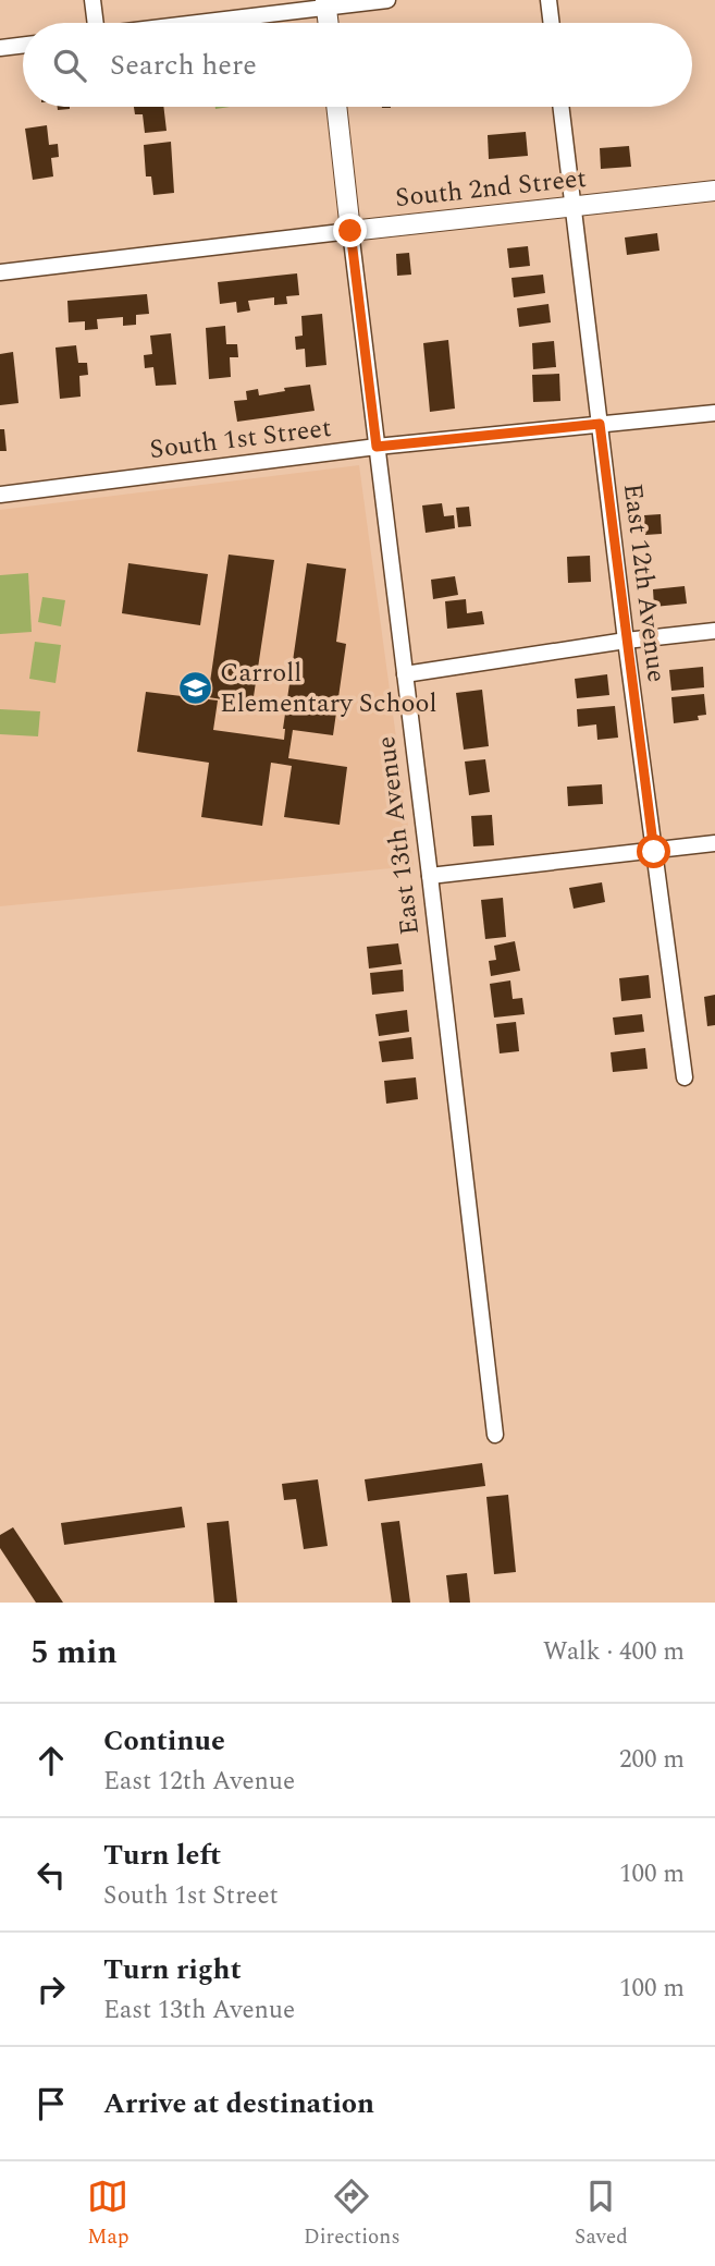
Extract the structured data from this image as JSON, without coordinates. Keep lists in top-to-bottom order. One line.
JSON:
{"streets":{"street":["South 2nd Street","South 1st Street","East 12th Avenue","East 13th Avenue"]},"crossings":[["South 2nd Street","East 12th Avenue"],["South 2nd Street","East 13th Avenue"],["South 1st Street","East 12th Avenue"],["South 1st Street","East 13th Avenue"]],"places":{"school or university":["Carroll Elementary School"]},"page":{"search":"Search here","heading":["5 min","Walk · 400 m"],"list":[["Continue","East 12th Avenue","200 m"],["Turn left","South 1st Street","100 m"],["Turn right","East 13th Avenue","100 m"],"Arrive at destination"],"nav":["Map","Directions","Saved"]}}
